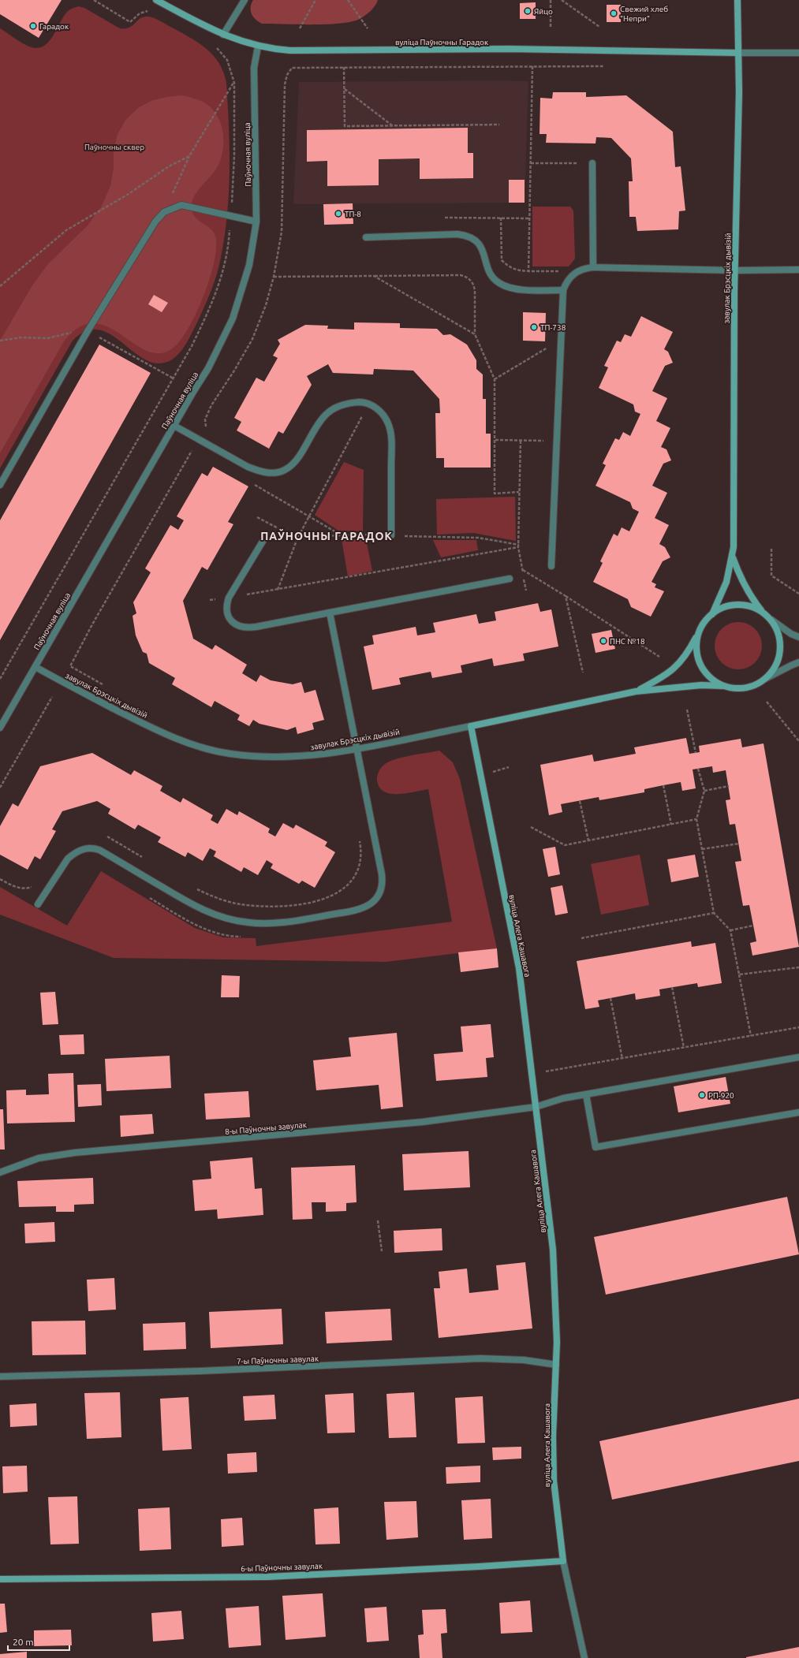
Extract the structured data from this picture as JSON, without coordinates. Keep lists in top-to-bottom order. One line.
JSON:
{"streets":{"street":["вуліца Паўночны Гарадок","Паўночная вуліца","завулак Брэсцкіх дывізій","вуліца Алега Кашавога","8-ы Паўночны завулак","7-ы Паўночны завулак","6-ы Паўночны завулак"]},"crossings":[["вуліца Паўночны Гарадок","Паўночная вуліца"],["вуліца Паўночны Гарадок","завулак Брэсцкіх дывізій"],["Паўночная вуліца","завулак Брэсцкіх дывізій"],["завулак Брэсцкіх дывізій","вуліца Алега Кашавога"],["вуліца Алега Кашавога","8-ы Паўночны завулак"],["вуліца Алега Кашавога","7-ы Паўночны завулак"],["вуліца Алега Кашавога","6-ы Паўночны завулак"]],"districts":["ПАЎНОЧНЫ ГАРАДОК"],"parks":["Паўночны сквер"],"places":["Яйцо","Свежий хлеб \"Непри\"","Гарадок","ТП-8","ТП-738","ПНС №18","РП-920"],"scale_bar":"20 m"}
